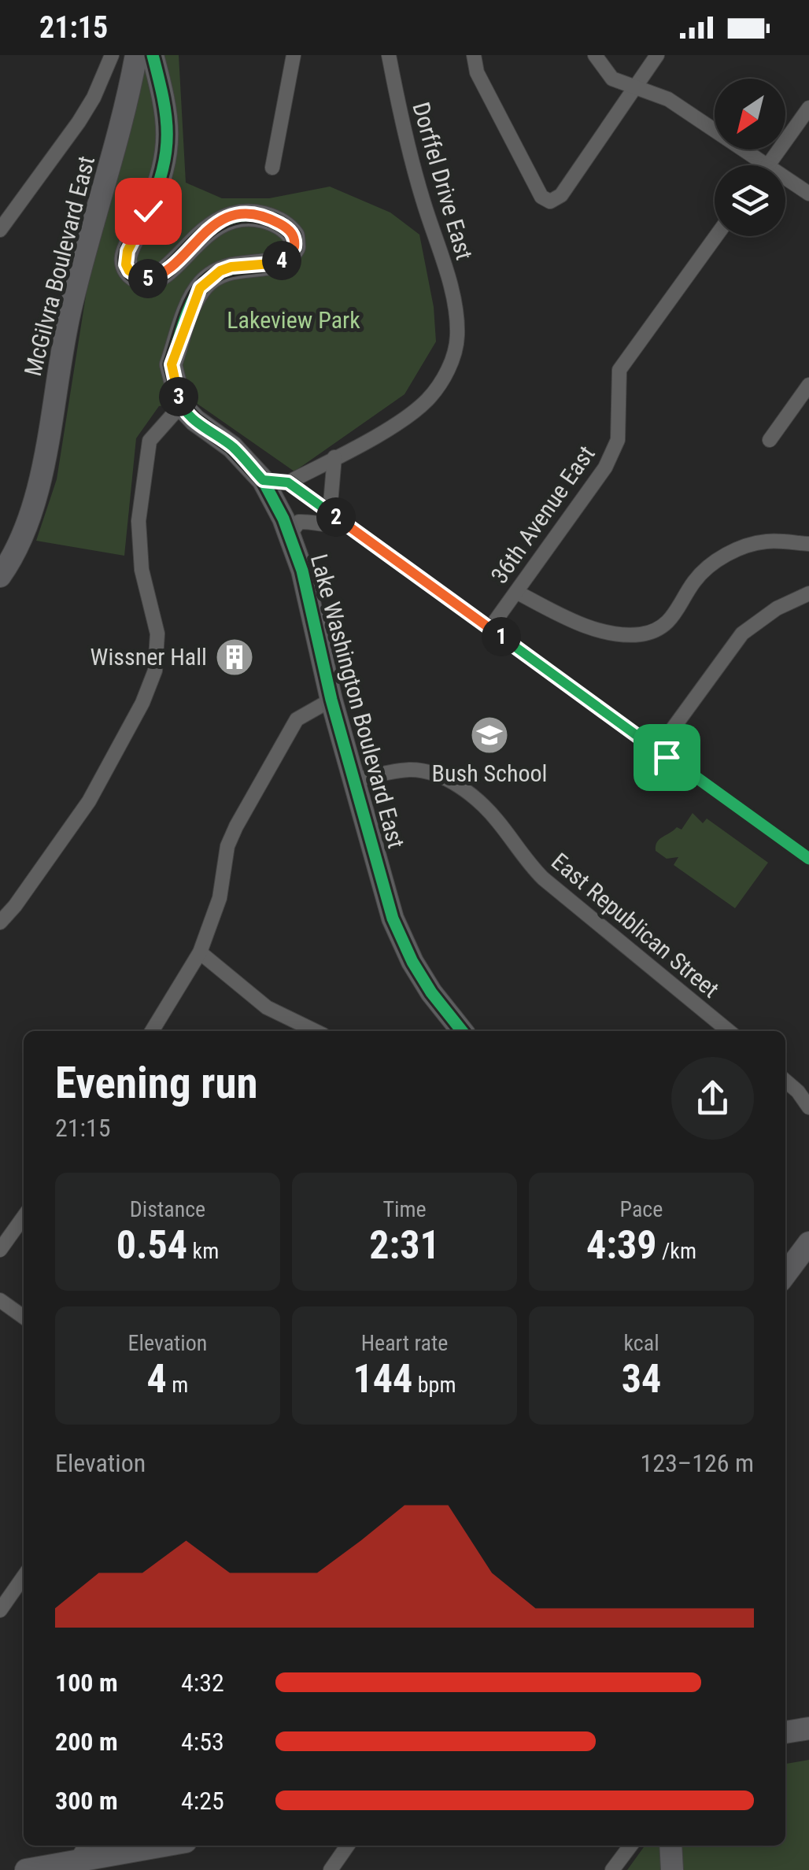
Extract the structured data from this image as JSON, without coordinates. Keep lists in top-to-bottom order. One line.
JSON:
{"streets":{"main road":["McGilvra Boulevard East","Lake Washington Boulevard East"],"street":["Dorffel Drive East","36th Avenue East","East Republican Street"]},"crossings":[["Lake Washington Boulevard East","East Republican Street"]],"parks":["Lakeview Park"],"places":{"building":["Wissner Hall"],"school or university":["Bush School"]},"north":"bottom left","page":{"status":"21:15","pins":["4","5","3","2","1"],"heading":["Evening run","21:15"],"stats":[["Distance","0.54 km"],["Time","2:31"],["Pace","4:39 /km"],["Elevation","4 m"],["Heart rate","144 bpm"],["kcal","34"]],"chart":["Elevation","123–126 m"],"list":[{"name":"100 m","note":"4:32"},{"name":"200 m","note":"4:53"},{"name":"300 m","note":"4:25"}]}}
